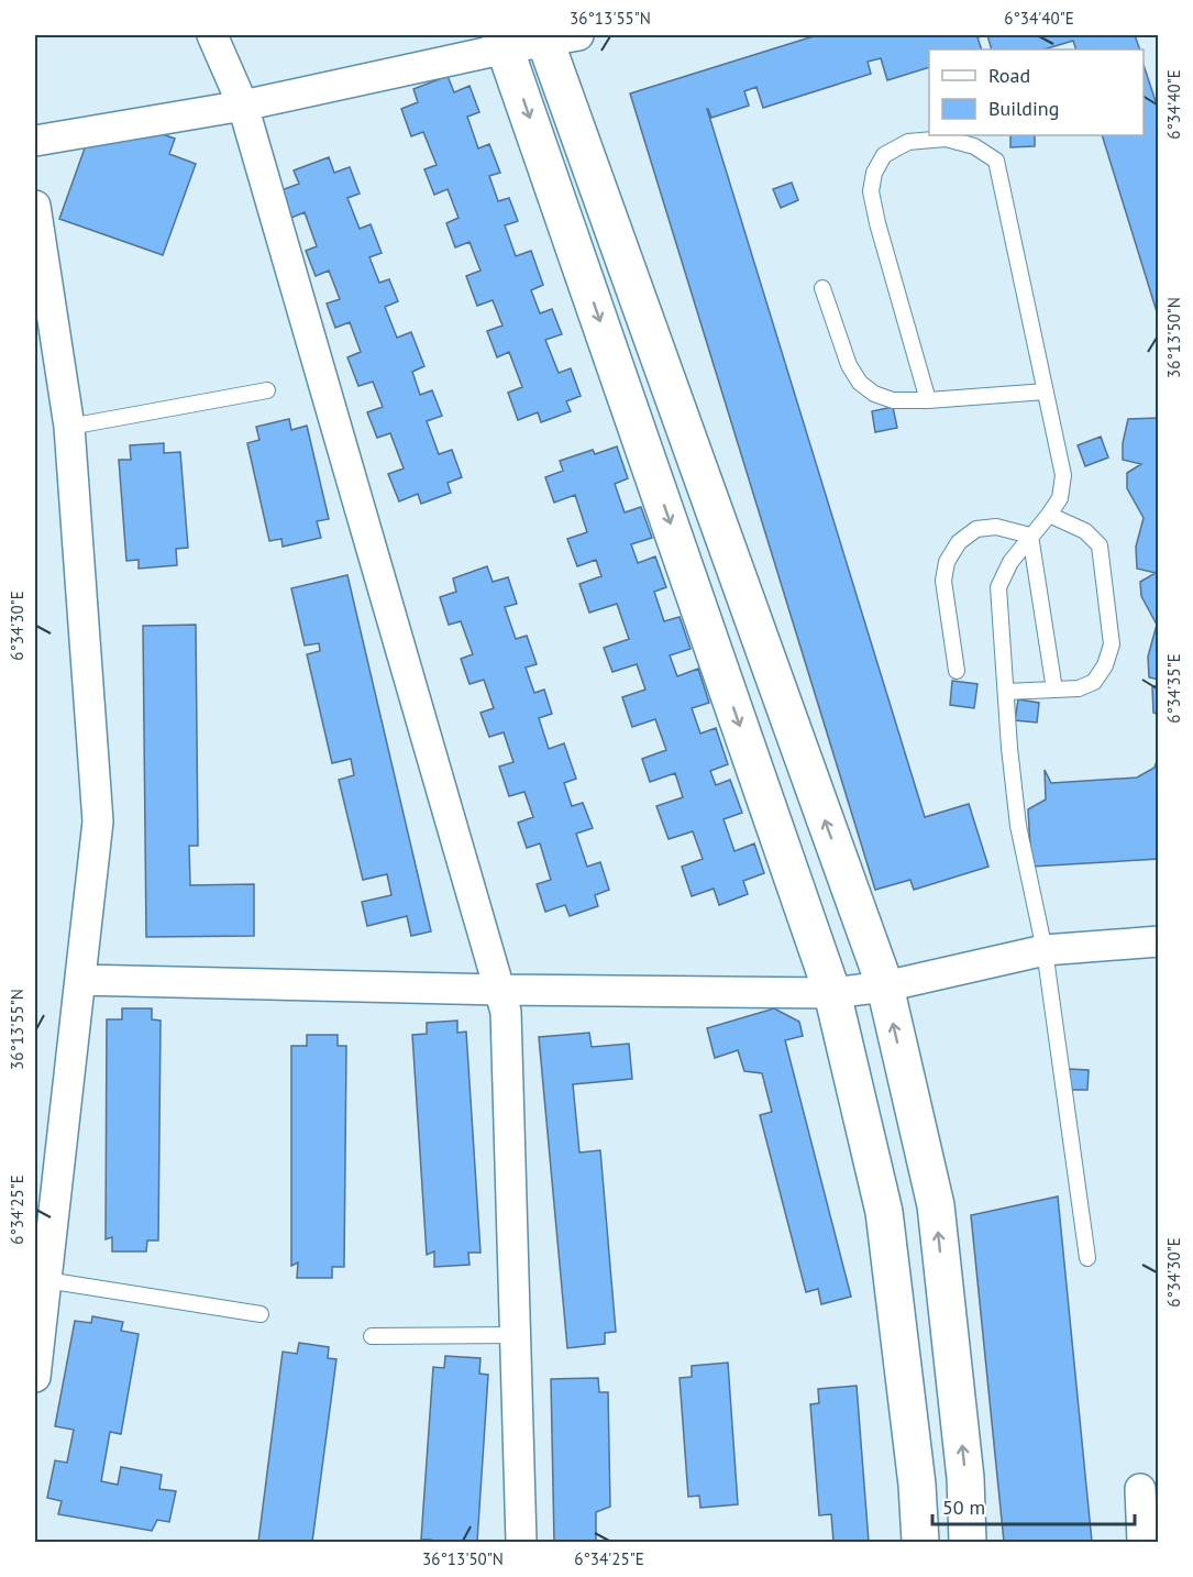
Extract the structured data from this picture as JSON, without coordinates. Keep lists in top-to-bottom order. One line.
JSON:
{"legend":["Road","Building"],"scale_bar":"50 m","coordinates":["36°13'55\"N","6°34'40\"E","36°13'50\"N","6°34'30\"E","6°34'35\"E","6°34'25\"E"]}
